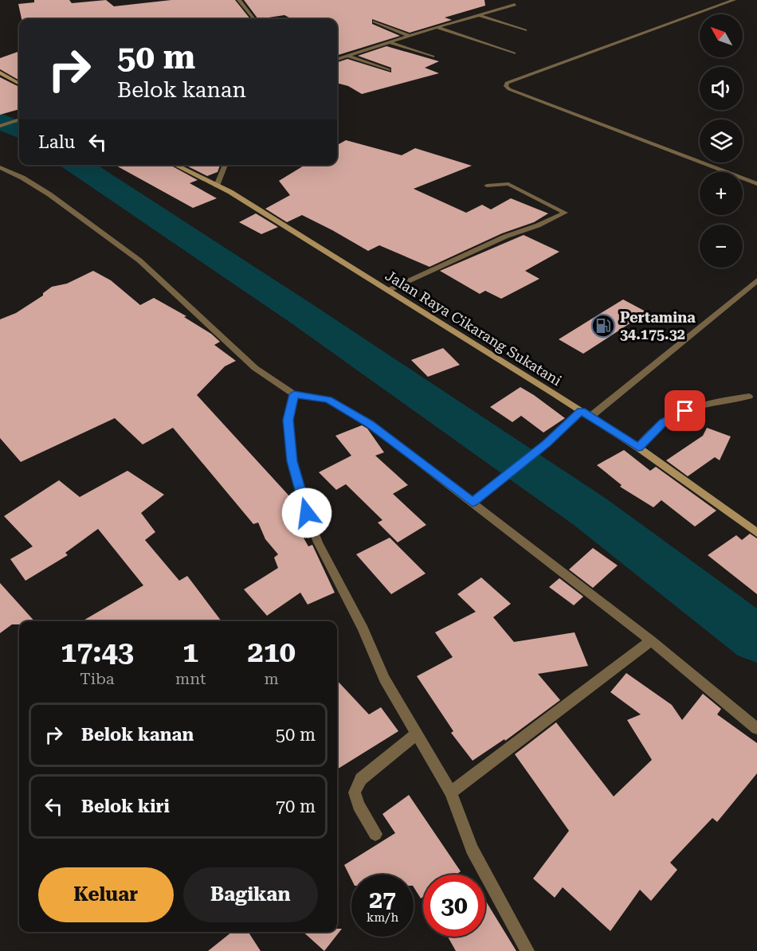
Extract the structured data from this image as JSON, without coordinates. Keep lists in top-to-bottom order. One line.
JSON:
{"streets":{"main road":["Jalan Raya Cikarang Sukatani"]},"places":{"fuel station":["Pertamina 34.175.32"]},"north":"top left","page":{"map_buttons":["+","−"],"turn":["50 m","Belok kanan"],"then":"Lalu","eta":["17:43","Tiba","1","mnt","210","m"],"list":[{"name":"Belok kanan","value":"50 m"},{"name":"Belok kiri","value":"70 m"}],"buttons":["Keluar","Bagikan"],"speed":"27 km/h","limit":"30"}}
